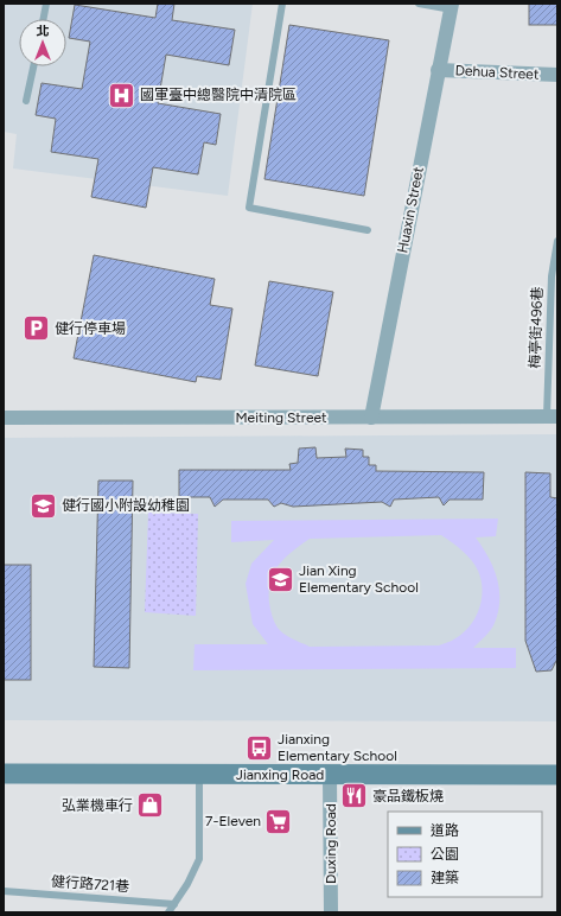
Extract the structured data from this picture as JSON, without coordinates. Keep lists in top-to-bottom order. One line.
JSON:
{"streets":{"street":["Dehua Street","Huaxin Street","Meiting Street","Jianxing Road","Duxing Road"],"lane":["梅亭街496巷","健行路721巷"]},"crossings":[["Dehua Street","Huaxin Street"],["Huaxin Street","Meiting Street"],["梅亭街496巷","Meiting Street"],["Jianxing Road","Duxing Road"]],"places":{"hospital":["國軍臺中總醫院中清院區"],"parking":["健行停車場"],"school or university":["健行國小附設幼稚園","Jian Xing Elementary School"],"bus stop":["Jianxing Elementary School"],"restaurant":["豪品鐵板燒"],"shop":["弘業機車行"],"supermarket":["7-Eleven"]},"legend":["道路","公園","建築"],"north":"top"}
